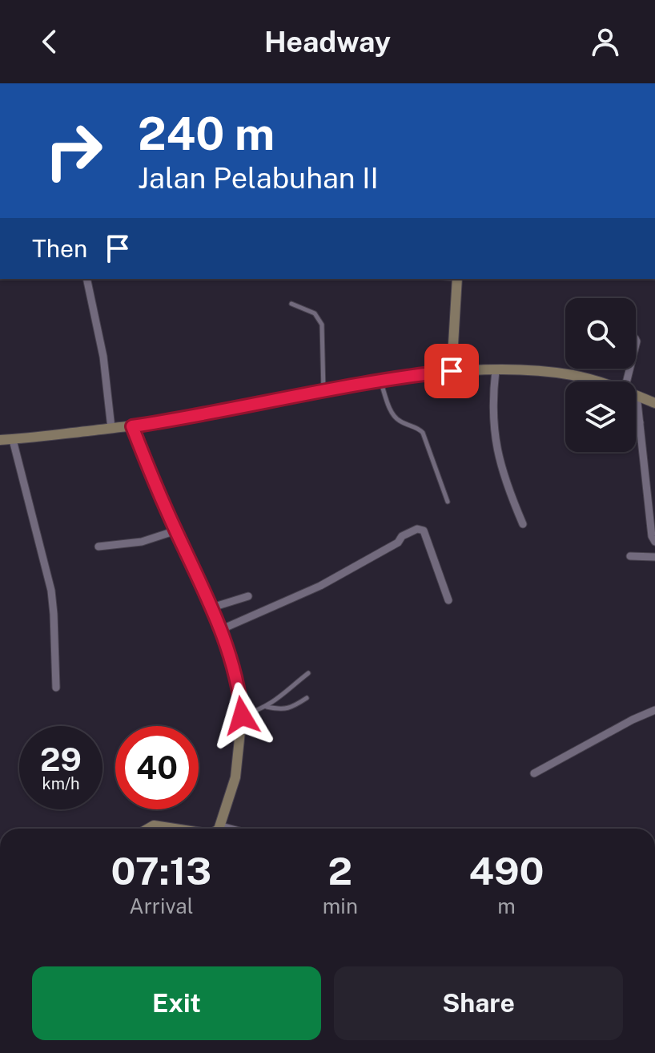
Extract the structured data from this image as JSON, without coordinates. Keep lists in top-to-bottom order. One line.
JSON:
{"page":{"header":"Headway","turn":["240 m","Jalan Pelabuhan II"],"then":"Then","speed":"29 km/h","limit":"40","eta":["07:13","Arrival","2","min","490","m"],"buttons":["Exit","Share"]}}
